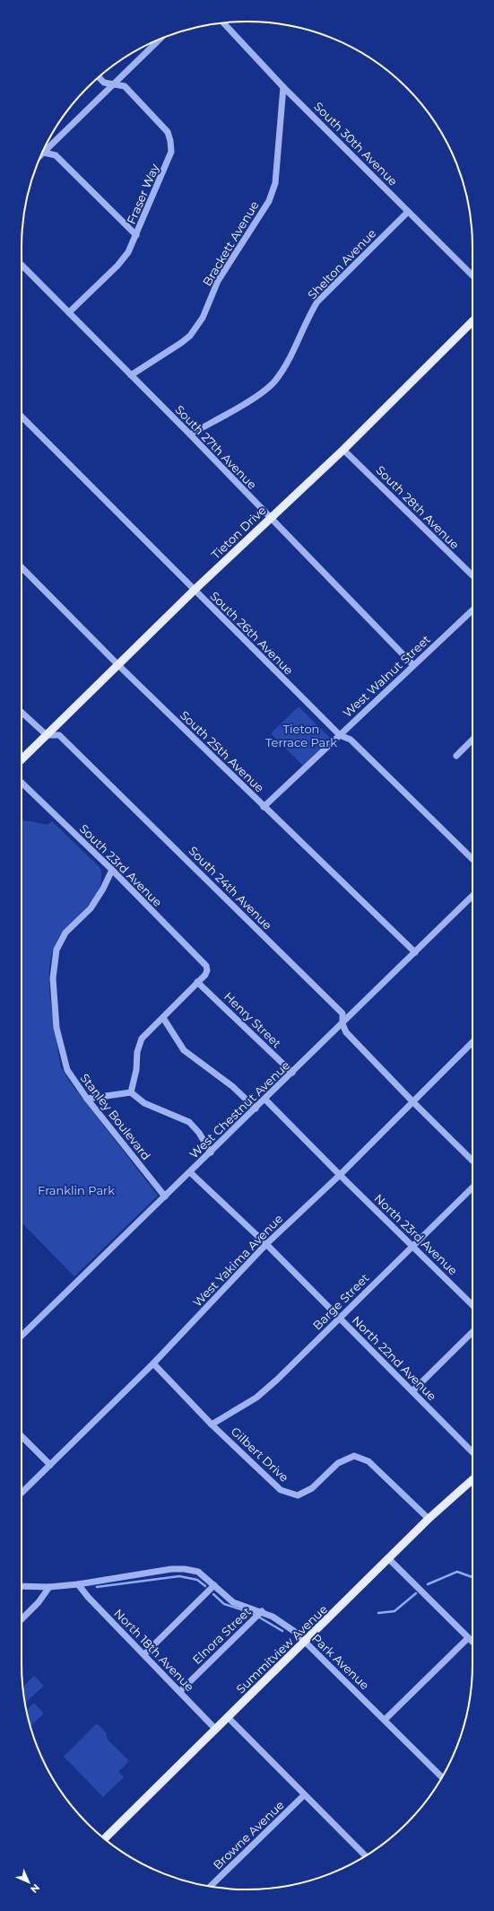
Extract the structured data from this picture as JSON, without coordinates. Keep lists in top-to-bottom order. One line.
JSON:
{"streets":{"main road":["Tieton Drive","Summitview Avenue"],"street":["South 30th Avenue","Fraser Way","Brackett Avenue","Shelton Avenue","South 27th Avenue","South 28th Avenue","South 26th Avenue","West Walnut Street","South 25th Avenue","South 23rd Avenue","South 24th Avenue","Henry Street","West Chestnut Avenue","Stanley Boulevard","North 23rd Avenue","West Yakima Avenue","Barge Street","North 22nd Avenue","Gilbert Drive","Elnora Street","North 18th Avenue","Park Avenue","Browne Avenue"]},"crossings":[["South 30th Avenue","Brackett Avenue"],["South 30th Avenue","Shelton Avenue"],["Fraser Way","South 27th Avenue"],["Brackett Avenue","South 27th Avenue"],["Shelton Avenue","South 27th Avenue"],["South 27th Avenue","Tieton Drive"],["South 27th Avenue","West Walnut Street"],["South 28th Avenue","Tieton Drive"],["Tieton Drive","South 26th Avenue"],["Tieton Drive","South 25th Avenue"],["Tieton Drive","South 24th Avenue"],["South 26th Avenue","West Walnut Street"],["West Walnut Street","South 25th Avenue"],["South 25th Avenue","West Chestnut Avenue"],["South 23rd Avenue","Henry Street"],["South 23rd Avenue","Stanley Boulevard"],["South 24th Avenue","West Chestnut Avenue"],["South 24th Avenue","West Yakima Avenue"],["Henry Street","West Chestnut Avenue"],["West Chestnut Avenue","Stanley Boulevard"],["West Chestnut Avenue","North 22nd Avenue"],["North 23rd Avenue","West Yakima Avenue"],["North 23rd Avenue","Barge Street"],["West Yakima Avenue","North 22nd Avenue"],["West Yakima Avenue","Gilbert Drive"],["Barge Street","North 22nd Avenue"],["Barge Street","Gilbert Drive"],["Gilbert Drive","Summitview Avenue"],["Elnora Street","North 18th Avenue"],["Elnora Street","Park Avenue"],["Summitview Avenue","North 18th Avenue"],["Summitview Avenue","Park Avenue"],["North 18th Avenue","Park Avenue"]],"parks":["Tieton Terrace Park","Franklin Park"],"north":"bottom right"}
